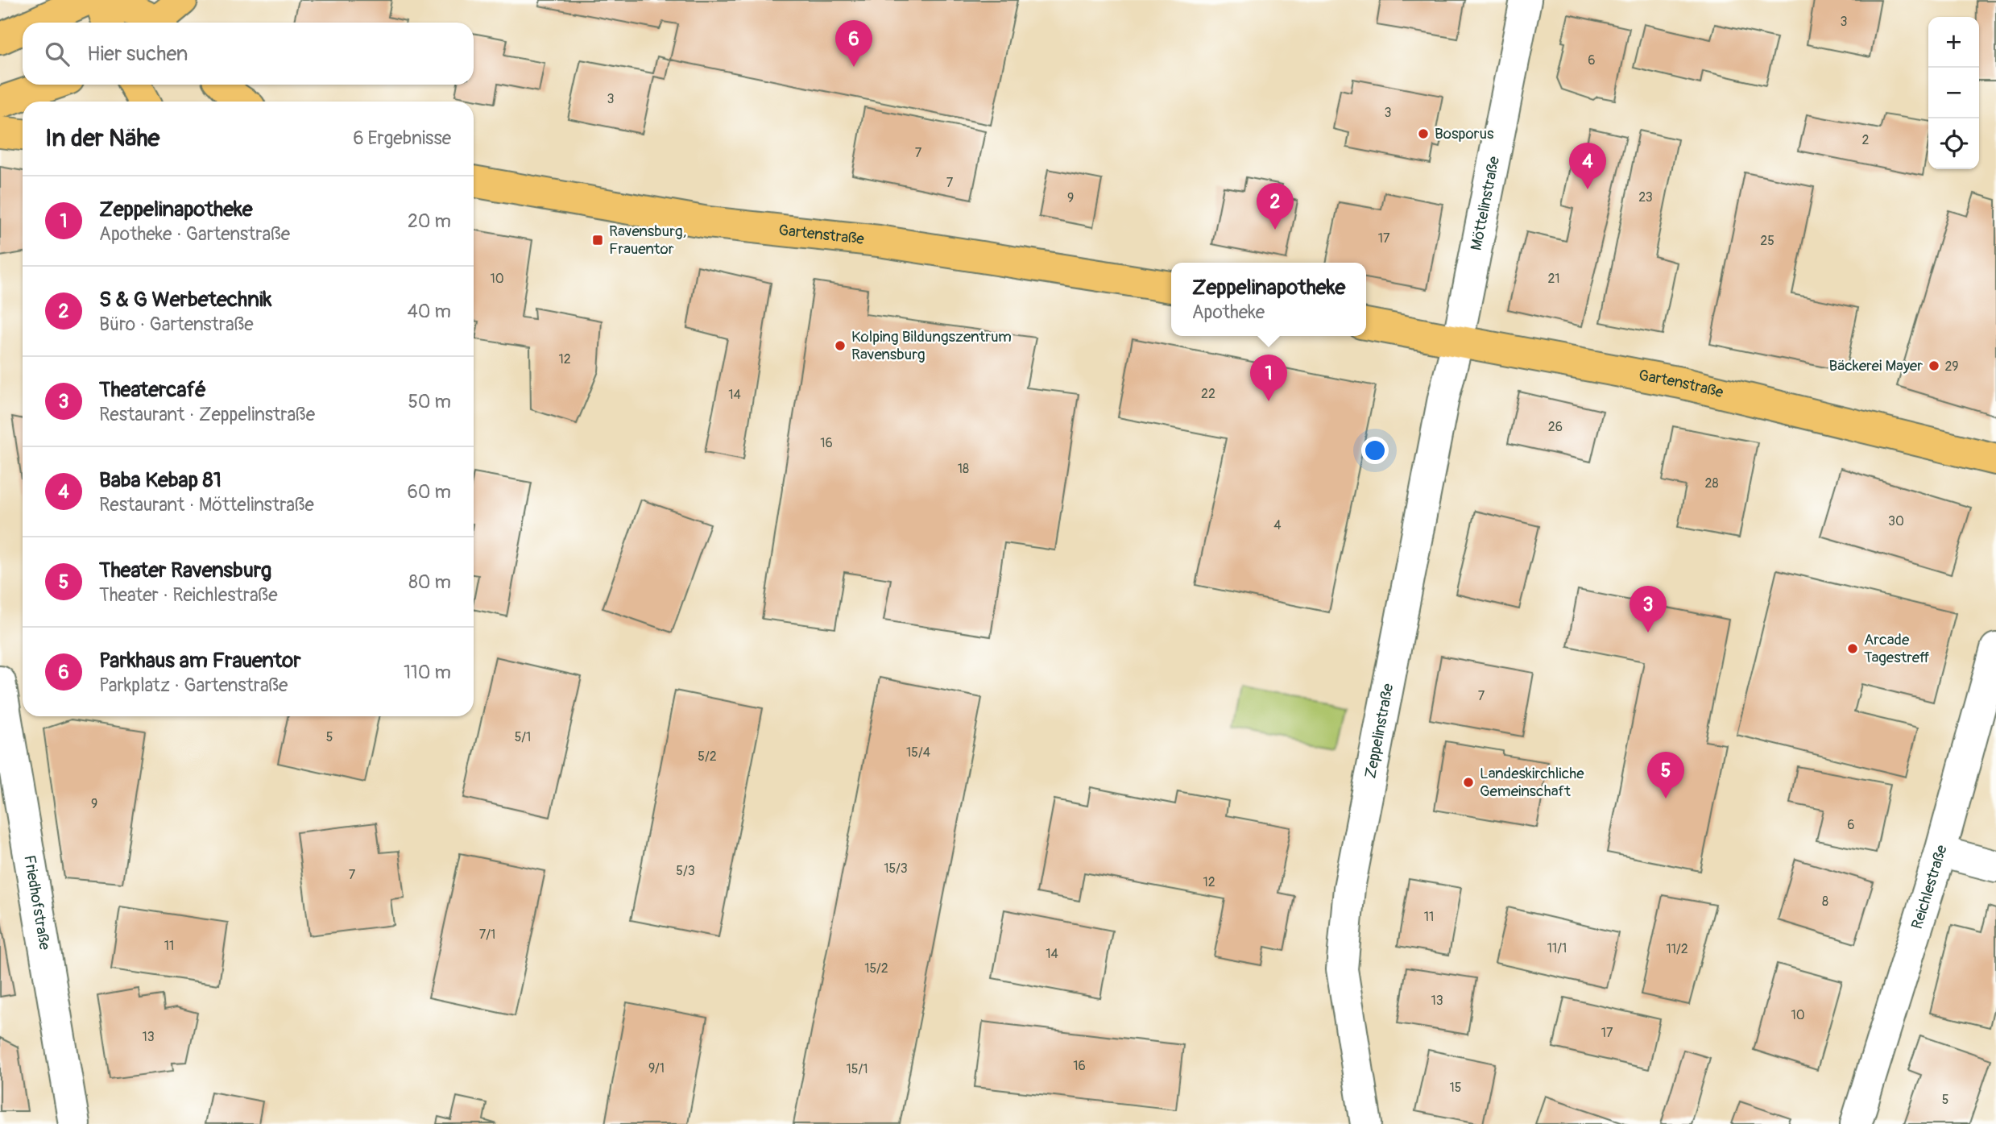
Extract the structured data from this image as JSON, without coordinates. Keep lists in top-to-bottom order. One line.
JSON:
{"streets":{"main road":["Gartenstraße"],"street":["Möttelinstraße","Zeppelinstraße","Reichlestraße","Friedhofstraße"]},"crossings":[["Möttelinstraße","Gartenstraße"],["Möttelinstraße","Zeppelinstraße"],["Gartenstraße","Zeppelinstraße"]],"places":{"other":["Bosporus","Kolping Bildungszentrum Ravensburg","Bäckerei Mayer","Arcade Tagestreff","Landeskirchliche Gemeinschaft"],"transit":["Ravensburg, Frauentor"]},"house_numbers":["3","6","3","3","2","7","7","23","9","17","25","10","21","12","29","22","14","26","16","18","28","30","4","7","5","5/1","15/4","5/2","9","6","15/3","5/3","7","12","8","11","7/1","11","11/1","11/2","14","15/2","13","10","17","13","16","9/1","15/1","15","5"],"page":{"map_buttons":["+","−"],"pins":["6","4","2","1","3","5"],"search":"Hier suchen","heading":["In der Nähe","6 Ergebnisse"],"list":[{"mark":"1","name":"Zeppelinapotheke","note":"Apotheke · Gartenstraße","value":"20 m"},{"mark":"2","name":"S & G Werbetechnik","note":"Büro · Gartenstraße","value":"40 m"},{"mark":"3","name":"Theatercafé","note":"Restaurant · Zeppelinstraße","value":"50 m"},{"mark":"4","name":"Baba Kebap 81","note":"Restaurant · Möttelinstraße","value":"60 m"},{"mark":"5","name":"Theater Ravensburg","note":"Theater · Reichlestraße","value":"80 m"},{"mark":"6","name":"Parkhaus am Frauentor","note":"Parkplatz · Gartenstraße","value":"110 m"}],"popup":["Zeppelinapotheke","Apotheke"]}}
